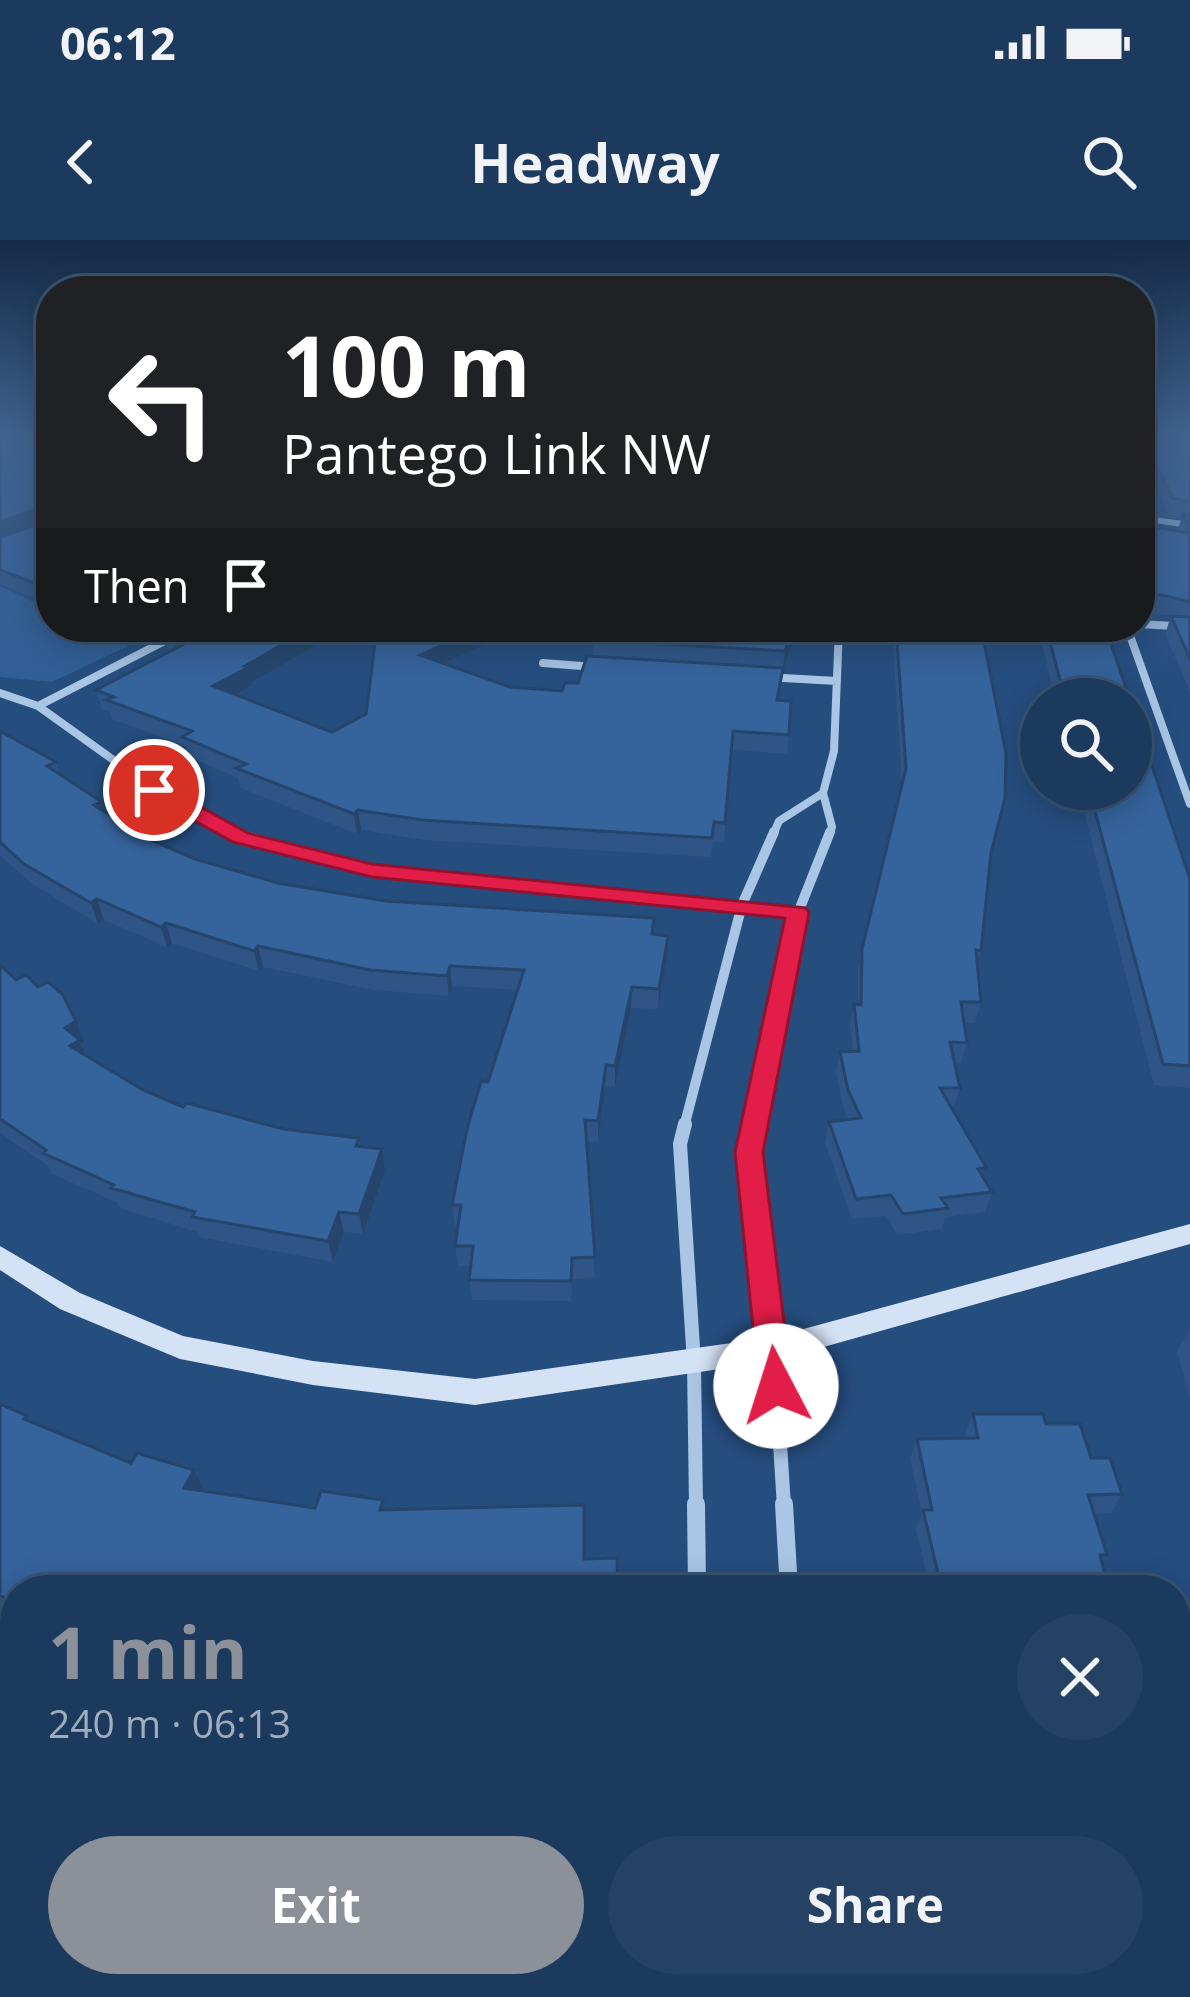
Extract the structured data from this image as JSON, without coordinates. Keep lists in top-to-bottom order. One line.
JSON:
{"page":{"status":"06:12","header":"Headway","turn":["100 m","Pantego Link NW"],"then":"Then","heading":["1 min","240 m · 06:13"],"buttons":["Exit","Share"]}}
